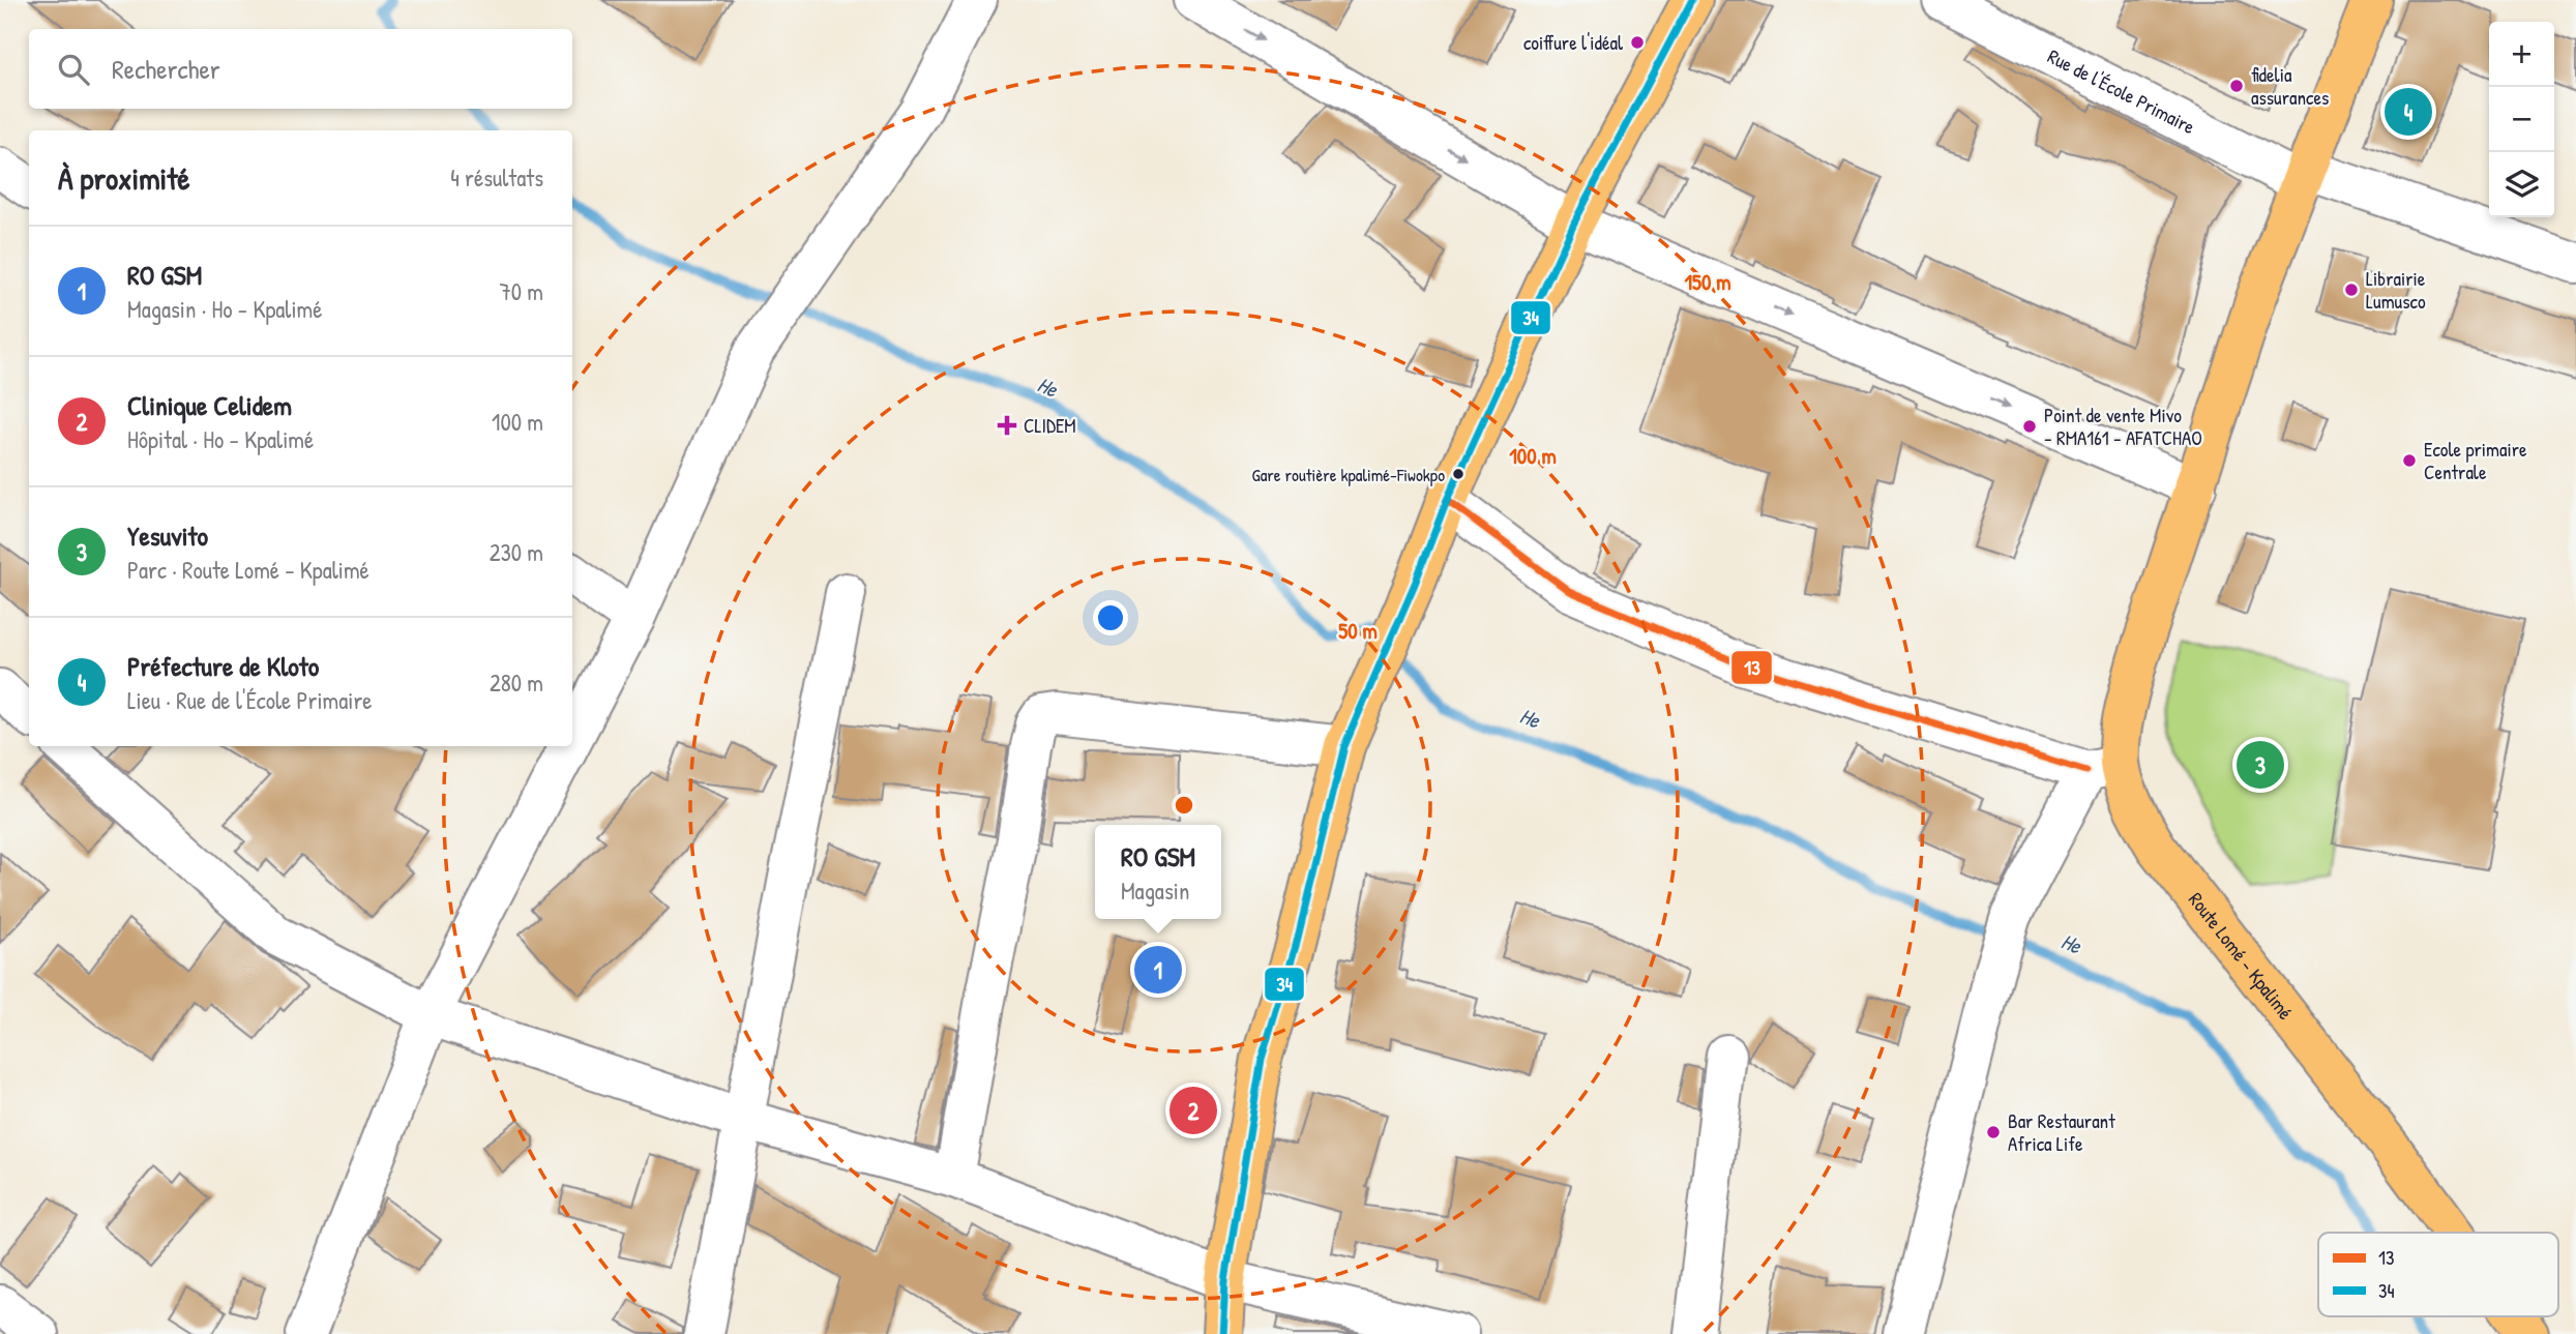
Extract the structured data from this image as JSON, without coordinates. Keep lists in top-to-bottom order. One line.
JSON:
{"streets":{"main road":["Route Lomé - Kpalimé"],"street":["Rue de l'École Primaire"]},"crossings":[["Rue de l'École Primaire","Route Lomé - Kpalimé"]],"water":["He"],"places":{"other":["coiffure l'idéal","fidelia assurances","Librairie Lumusco","Point de vente Mivo - RMA161 - AFATCHAO","Ecole primaire Centrale","Gare routière kpalimé-Fiwokpo","Bar Restaurant Africa Life"],"health":["CLIDEM"]},"lines":["transit line 34","transit line 13"],"legend":["13","34"],"page":{"map_buttons":["+","−"],"search":"Rechercher","pins":["4","3","1","2"],"heading":["À proximité","4 résultats"],"list":[{"mark":"1","name":"RO GSM","note":"Magasin · Ho - Kpalimé","value":"70 m"},{"mark":"2","name":"Clinique Celidem","note":"Hôpital · Ho - Kpalimé","value":"100 m"},{"mark":"3","name":"Yesuvito","note":"Parc · Route Lomé - Kpalimé","value":"230 m"},{"mark":"4","name":"Préfecture de Kloto","note":"Lieu · Rue de l'École Primaire","value":"280 m"}],"popup":["RO GSM","Magasin"]},"rings":["150 m","100 m","50 m"]}
